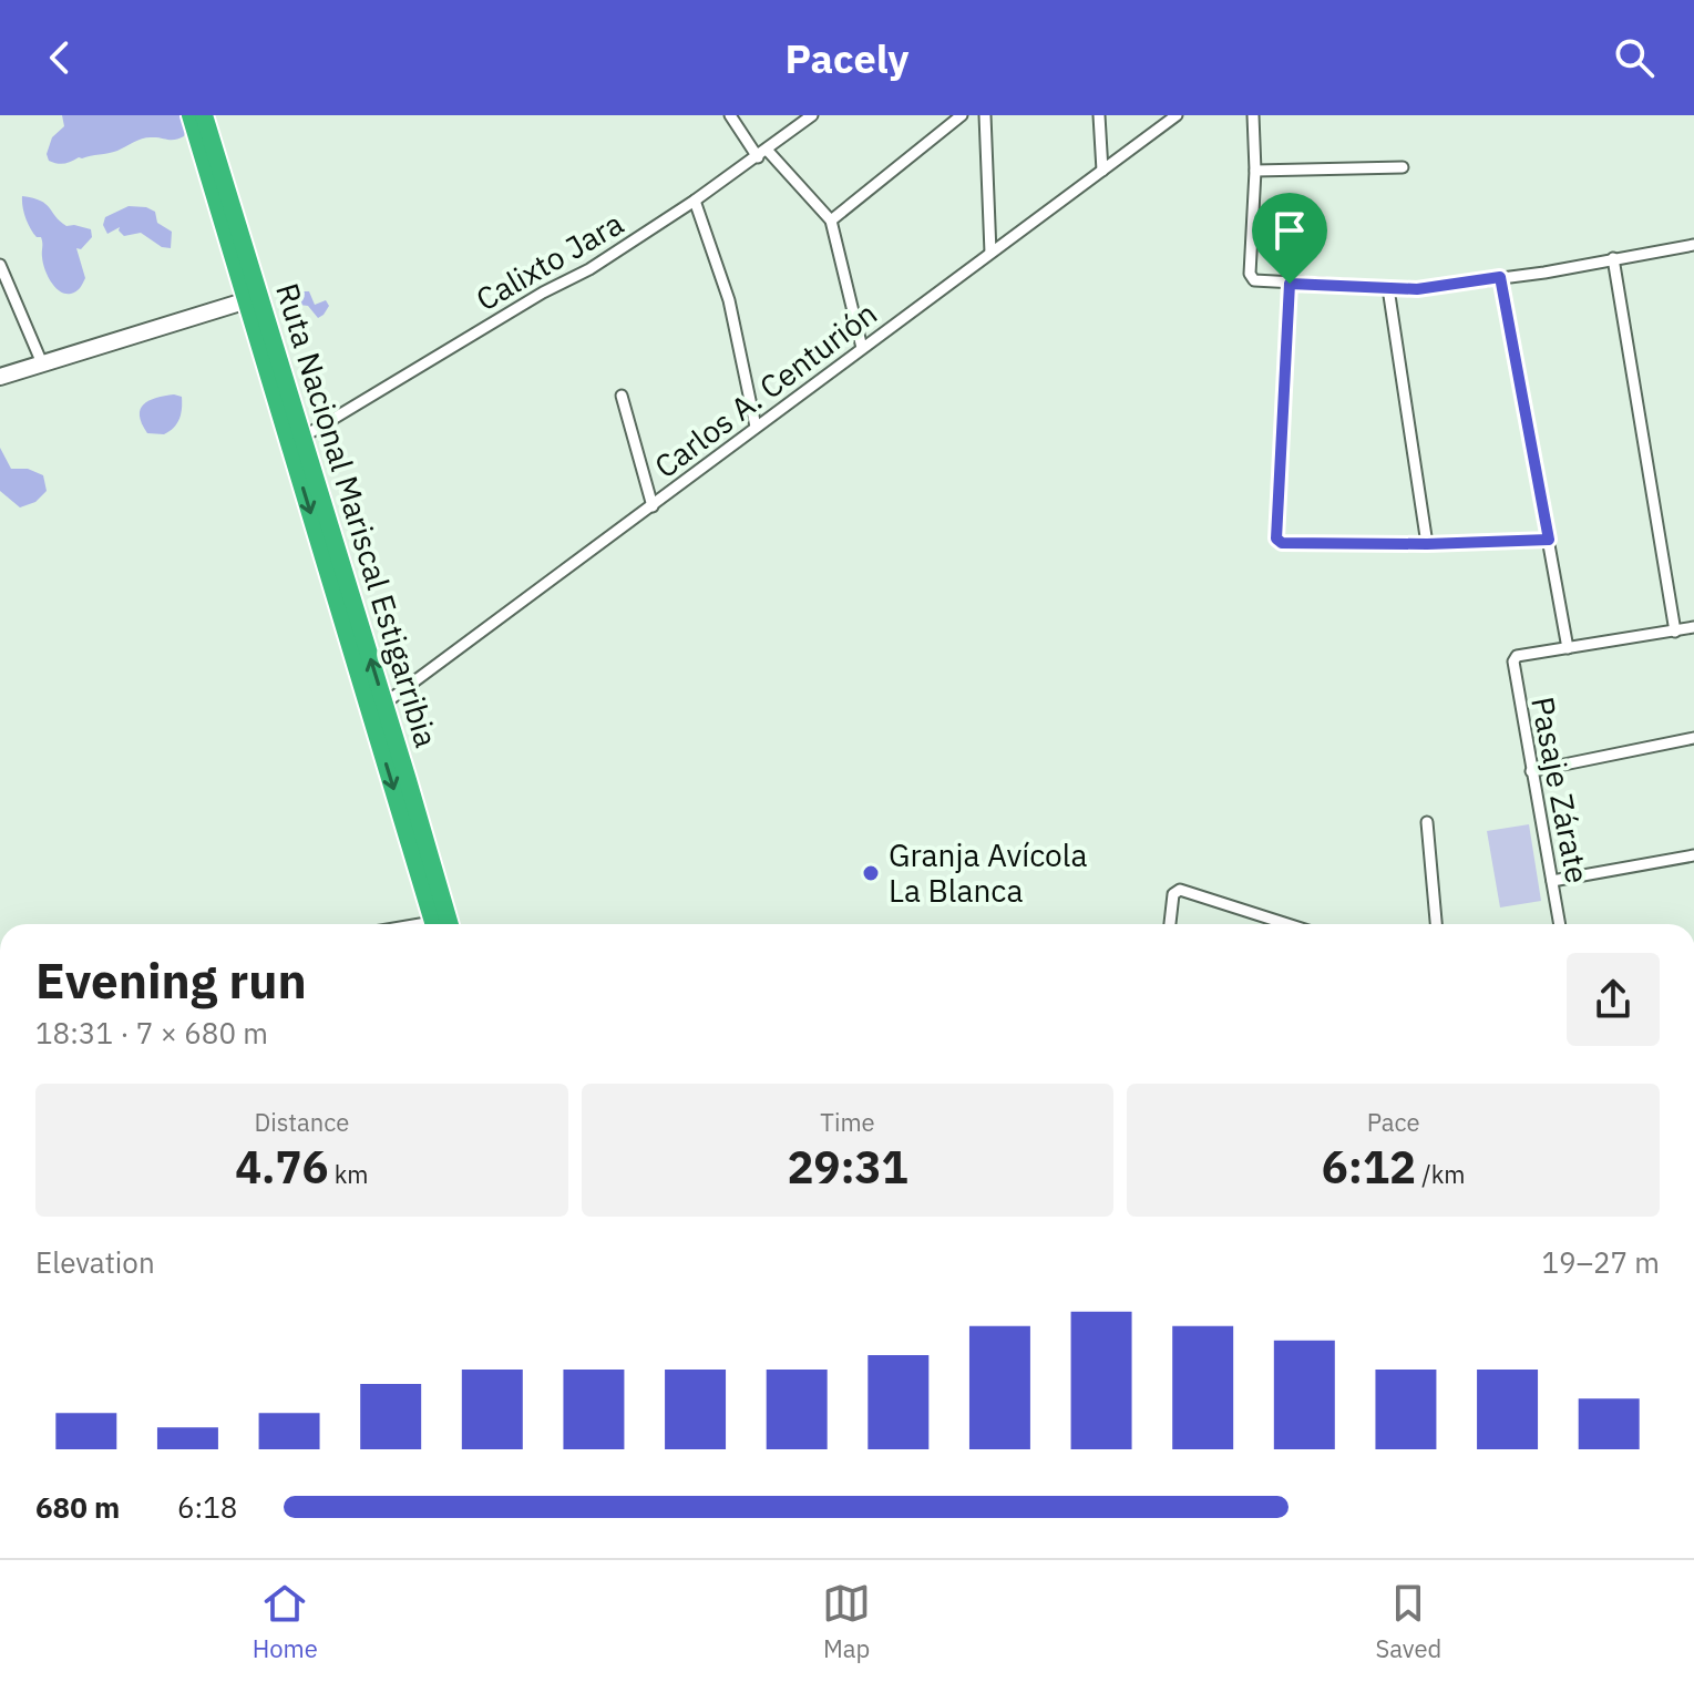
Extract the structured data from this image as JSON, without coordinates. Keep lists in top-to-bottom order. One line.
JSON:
{"streets":{"highway":["Ruta Nacional Mariscal Estigarribia"],"street":["Calixto Jara","Carlos A. Centurión","Pasaje Zárate"]},"crossings":[["Calixto Jara","Ruta Nacional Mariscal Estigarribia"],["Carlos A. Centurión","Ruta Nacional Mariscal Estigarribia"]],"places":["Granja Avícola La Blanca"],"page":{"header":"Pacely","heading":["Evening run","18:31 · 7 × 680 m"],"stats":[["Distance","4.76 km"],["Time","29:31"],["Pace","6:12 /km"]],"chart":["Elevation","19–27 m"],"list":[{"name":"680 m","note":"6:18"}],"tabs":["Home","Map","Saved"]}}
